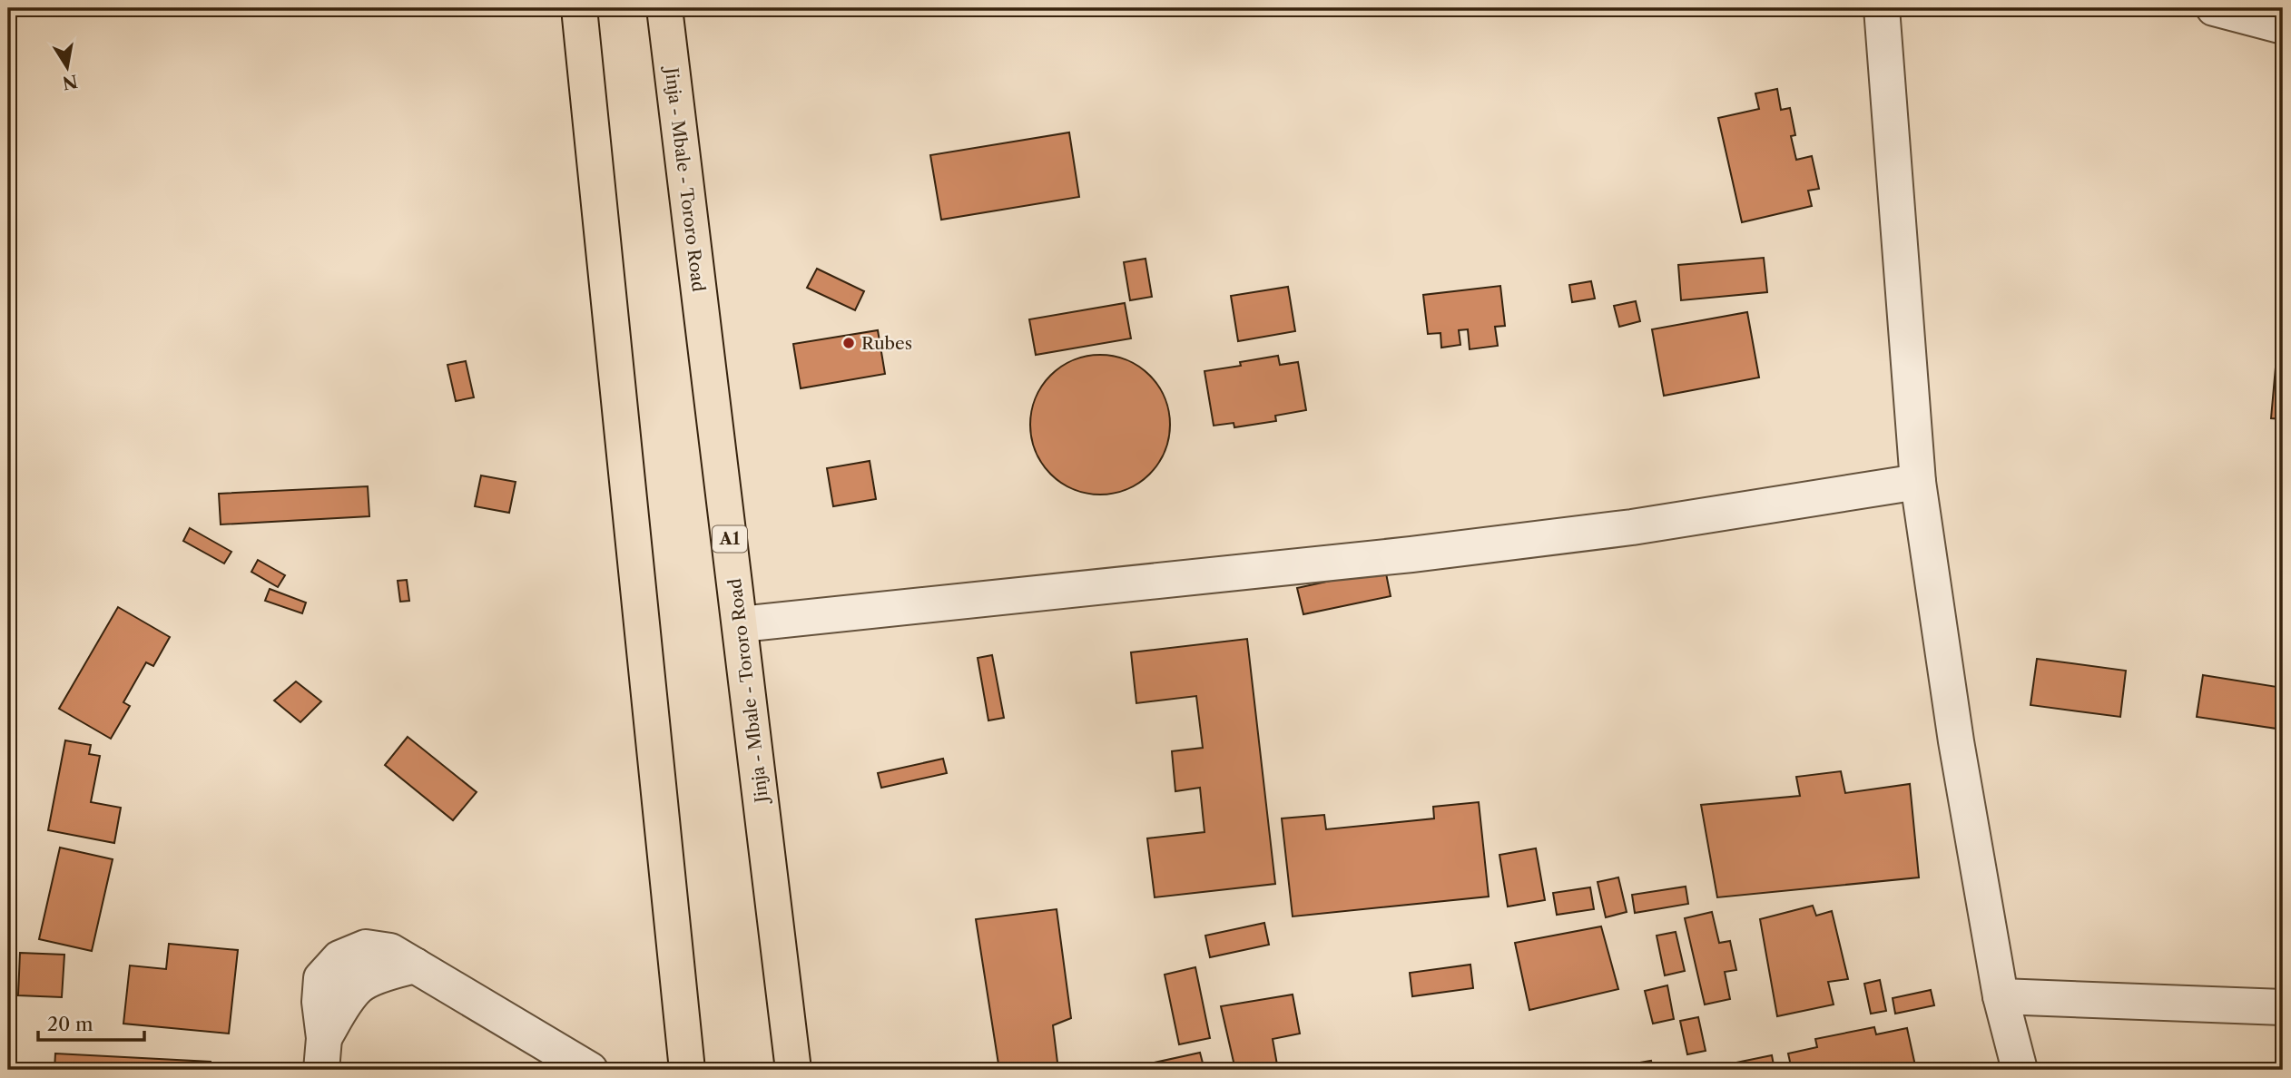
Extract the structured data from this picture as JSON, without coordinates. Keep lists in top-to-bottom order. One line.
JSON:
{"streets":{"highway":["Jinja - Mbale - Tororo Road","A1"]},"places":["Rubes"],"scale_bar":"20 m","north":"bottom"}
